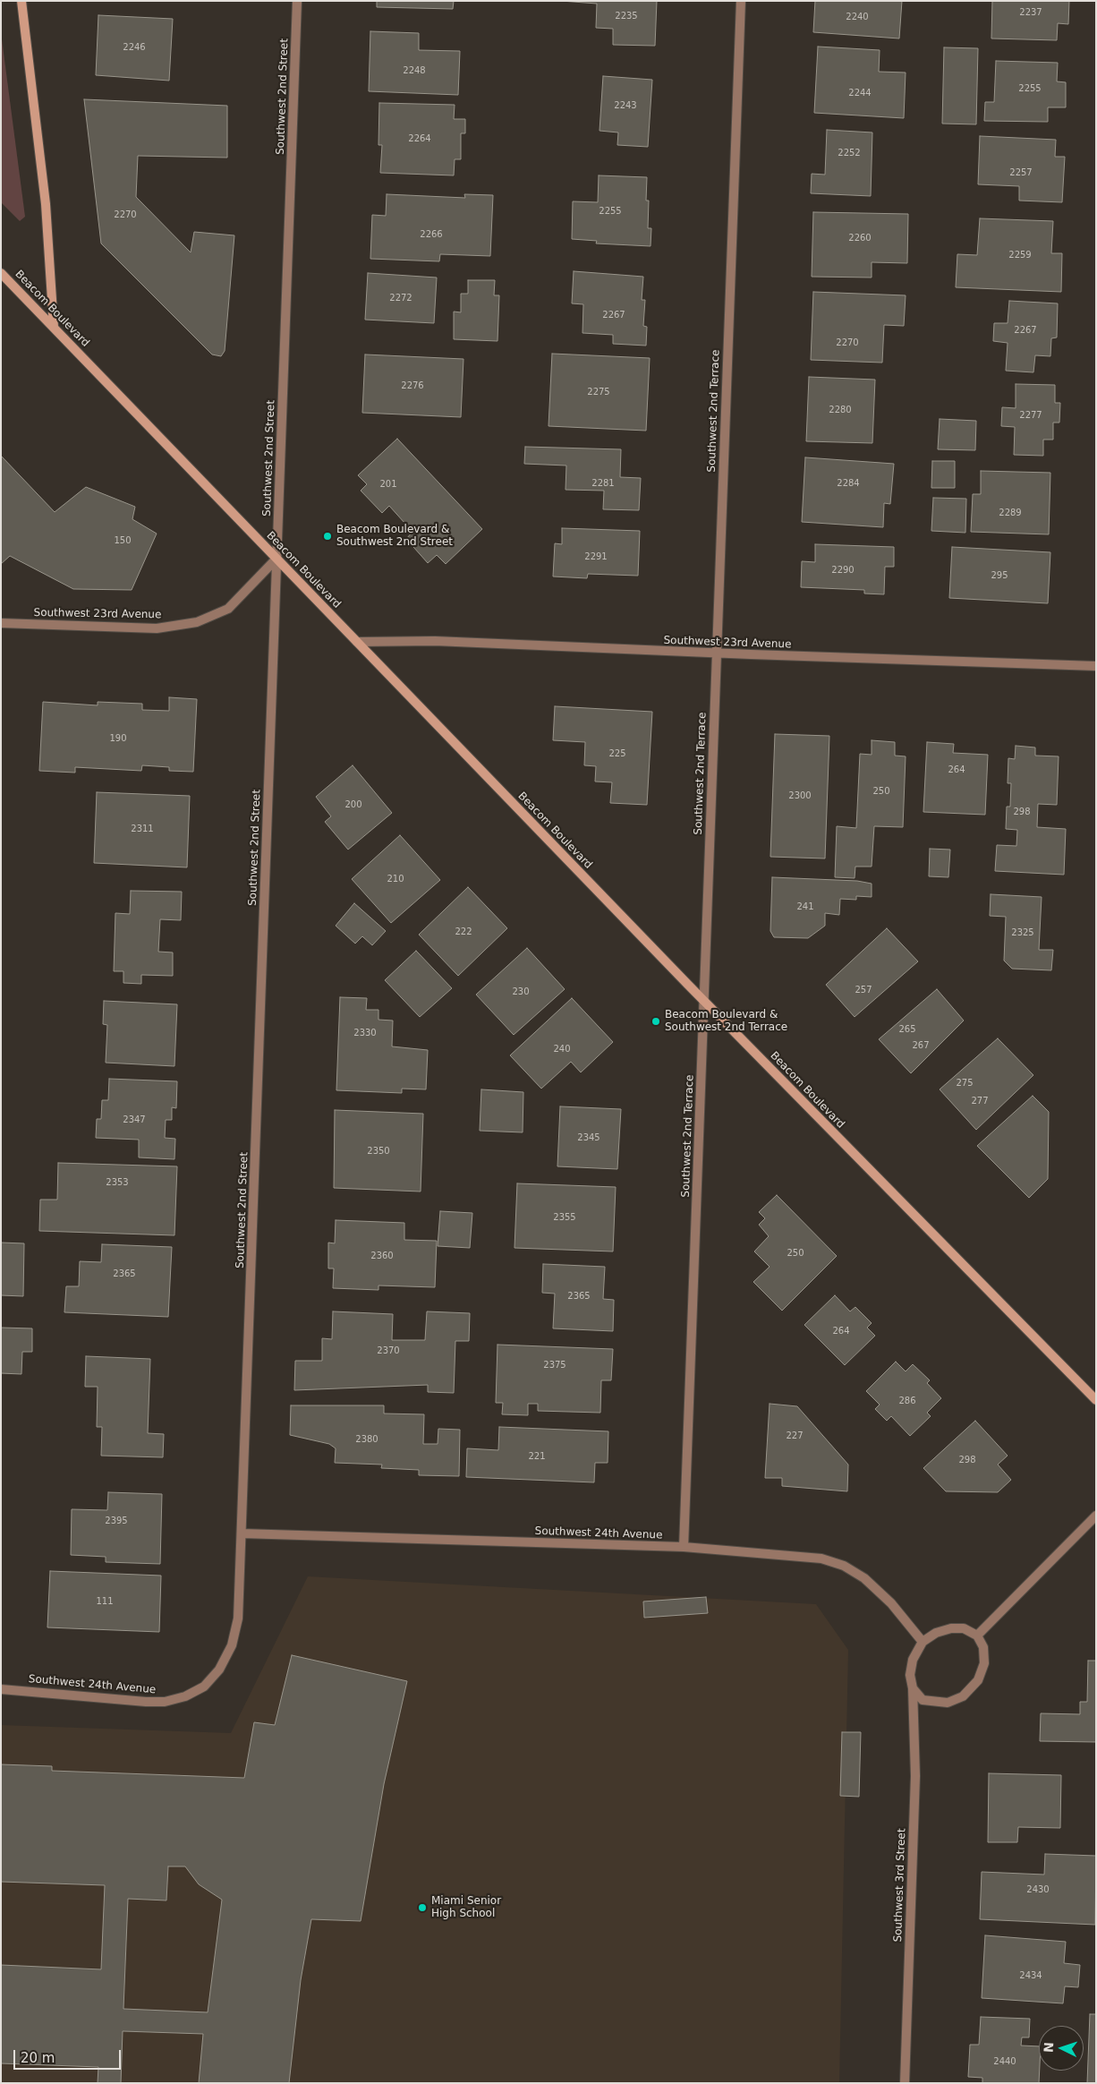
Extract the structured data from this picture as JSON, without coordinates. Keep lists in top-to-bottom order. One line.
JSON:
{"streets":{"main road":["Beacom Boulevard"],"street":["Southwest 2nd Street","Southwest 2nd Terrace","Southwest 23rd Avenue","Southwest 24th Avenue","Southwest 3rd Street"]},"crossings":[["Southwest 2nd Street","Beacom Boulevard"],["Southwest 2nd Street","Southwest 23rd Avenue"],["Southwest 2nd Street","Southwest 24th Avenue"],["Beacom Boulevard","Southwest 2nd Terrace"],["Beacom Boulevard","Southwest 23rd Avenue"],["Southwest 2nd Terrace","Southwest 23rd Avenue"],["Southwest 2nd Terrace","Southwest 24th Avenue"],["Southwest 24th Avenue","Southwest 3rd Street"]],"places":["Beacom Boulevard & Southwest 2nd Street","Beacom Boulevard & Southwest 2nd Terrace","Miami Senior High School"],"house_numbers":["2237","2235","2240","2246","2248","2255","2244","2243","2264","2252","2257","2255","2270","2266","2260","2259","2272","2267","2267","2270","2276","2275","2280","2277","2281","2284","201","2289","150","2291","2290","295","190","225","264","250","2300","200","298","2311","210","241","222","2325","257","230","265","2330","267","240","275","277","2347","2345","2350","2353","2355","250","2360","2365","2365","264","2370","2375","286","227","2380","221","298","2395","111","2430","2434","2440"],"scale_bar":"20 m","north":"left"}
